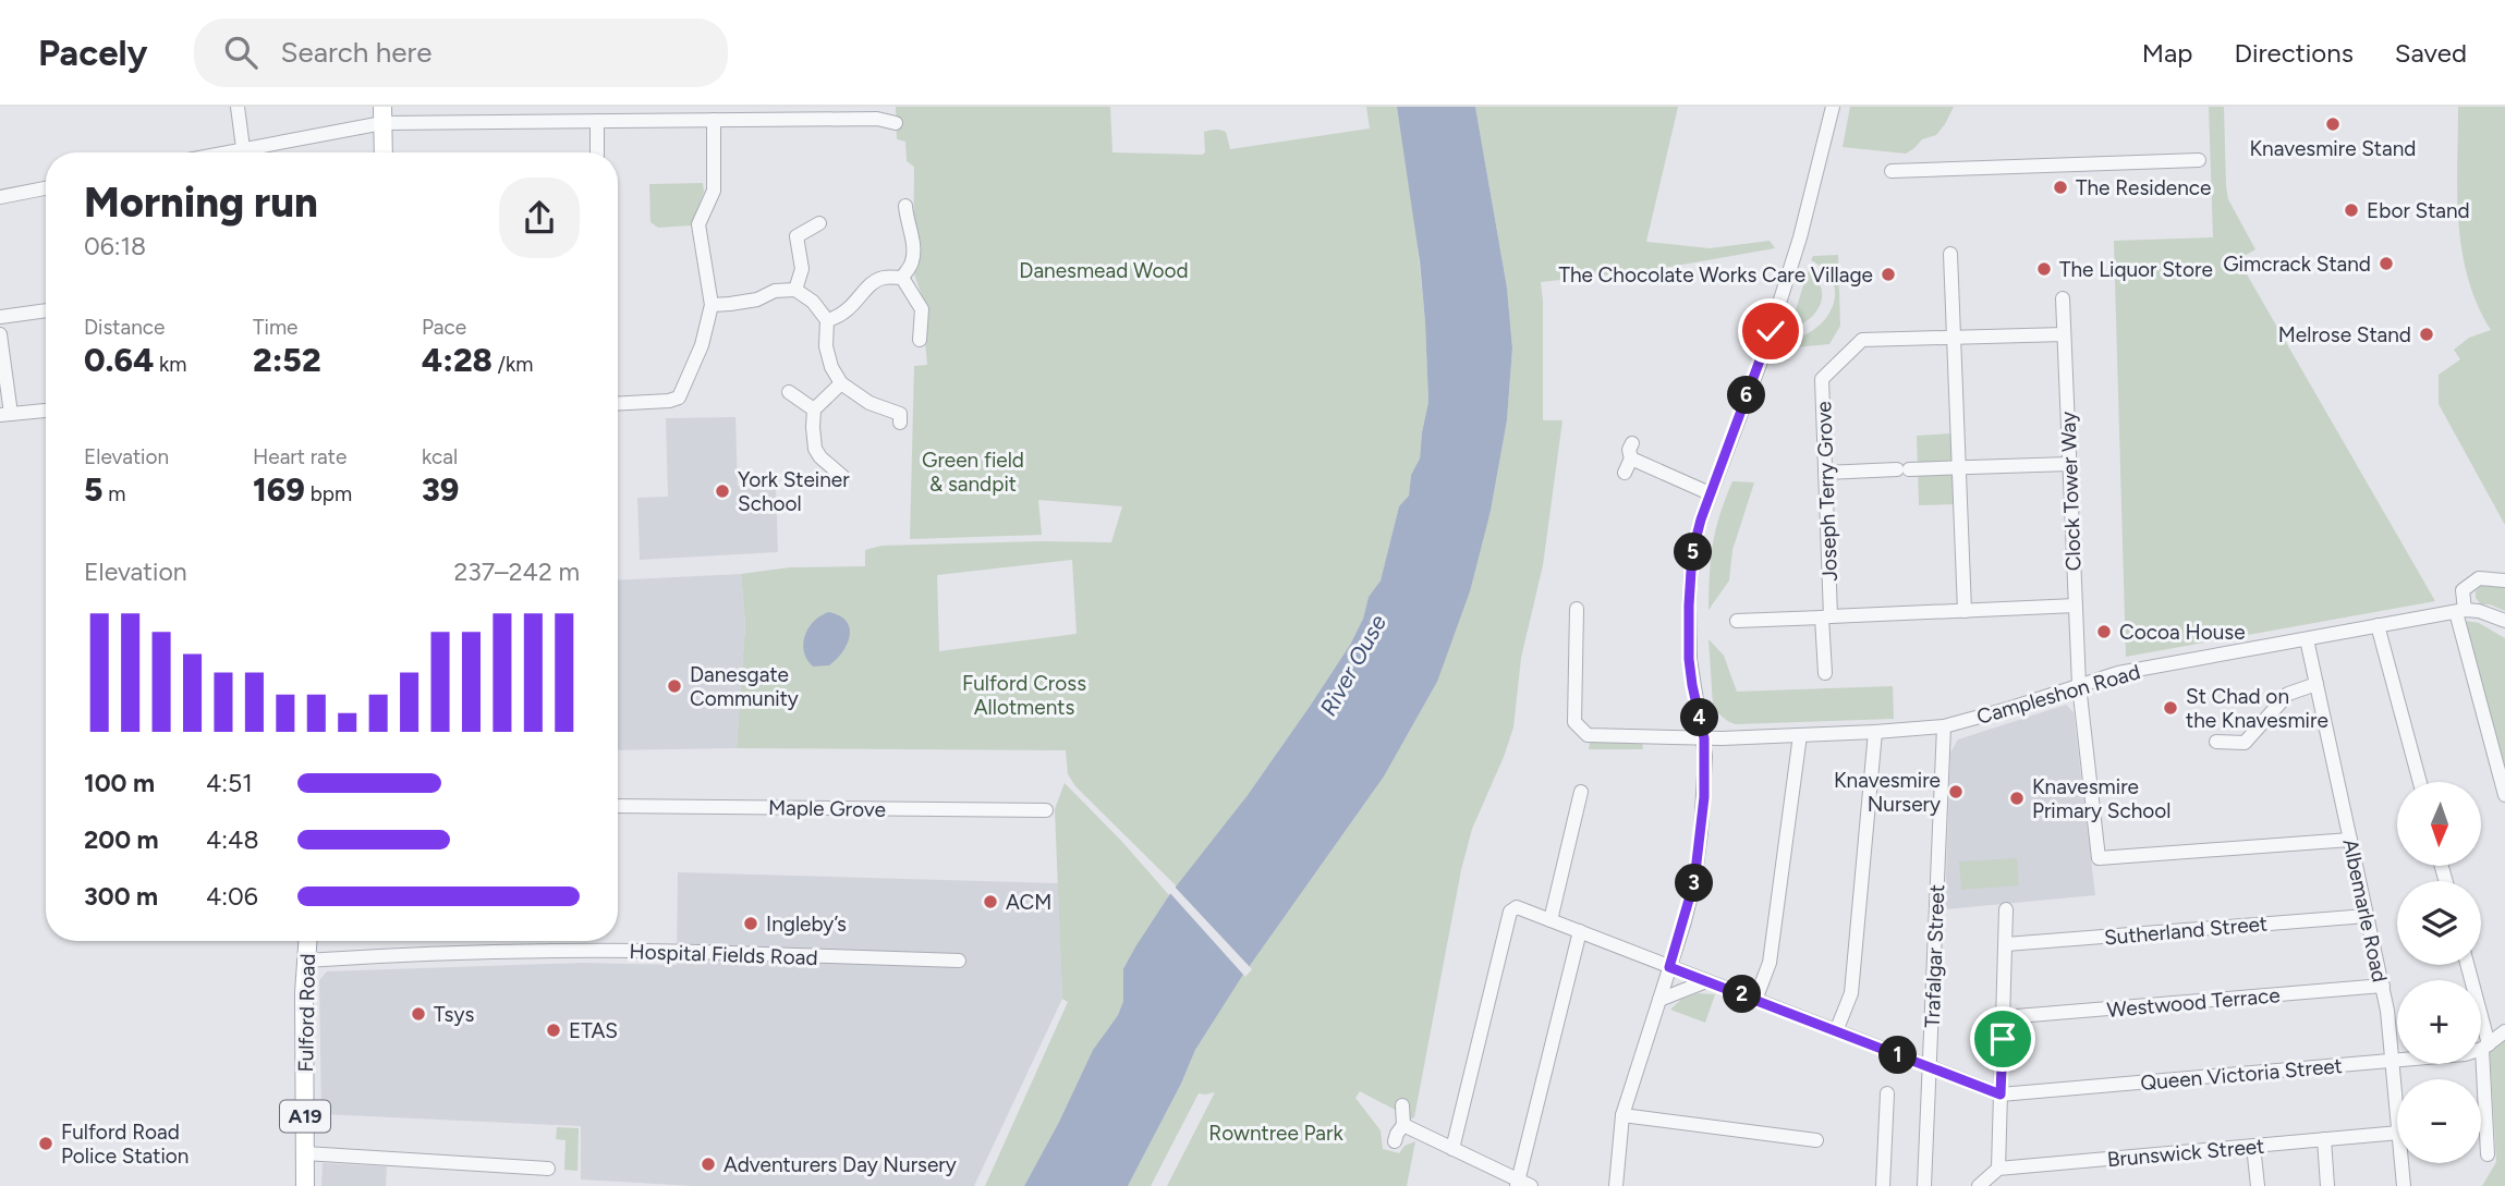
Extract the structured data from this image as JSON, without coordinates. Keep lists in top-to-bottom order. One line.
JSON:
{"streets":{"main road":["Fulford Road","A19"],"street":["Joseph Terry Grove","Clock Tower Way","Campleshon Road","Maple Grove","Albemarle Road","Sutherland Street","Hospital Fields Road","Trafalgar Street","Westwood Terrace","Queen Victoria Street","Brunswick Street"]},"crossings":[["Joseph Terry Grove","Clock Tower Way"],["Clock Tower Way","Campleshon Road"],["Clock Tower Way","Albemarle Road"],["Campleshon Road","Albemarle Road"],["Campleshon Road","Trafalgar Street"],["Albemarle Road","Sutherland Street"],["Albemarle Road","Westwood Terrace"],["Albemarle Road","Queen Victoria Street"],["Hospital Fields Road","Fulford Road"]],"water":["River Ouse"],"parks":["Danesmead Wood","Green field & sandpit","Fulford Cross Allotments","Rowntree Park"],"places":["Knavesmire Stand","The Residence","Ebor Stand","Gimcrack Stand","The Liquor Store","The Chocolate Works Care Village","Melrose Stand","York Steiner School","Cocoa House","Danesgate Community","St Chad on the Knavesmire","Knavesmire Nursery","Knavesmire Primary School","ACM","Ingleby’s","Tsys","ETAS","Fulford Road Police Station","Adventurers Day Nursery"],"north":"bottom","page":{"header":"Pacely","search":"Search here","nav":["Map","Directions","Saved"],"heading":["Morning run","06:18"],"stats":[["Distance","0.64 km"],["Time","2:52"],["Pace","4:28 /km"],["Elevation","5 m"],["Heart rate","169 bpm"],["kcal","39"]],"pins":["6","5","4","3","2","1"],"chart":["Elevation","237–242 m"],"list":[{"name":"100 m","note":"4:51"},{"name":"200 m","note":"4:48"},{"name":"300 m","note":"4:06"}],"map_buttons":["+","−"]}}
